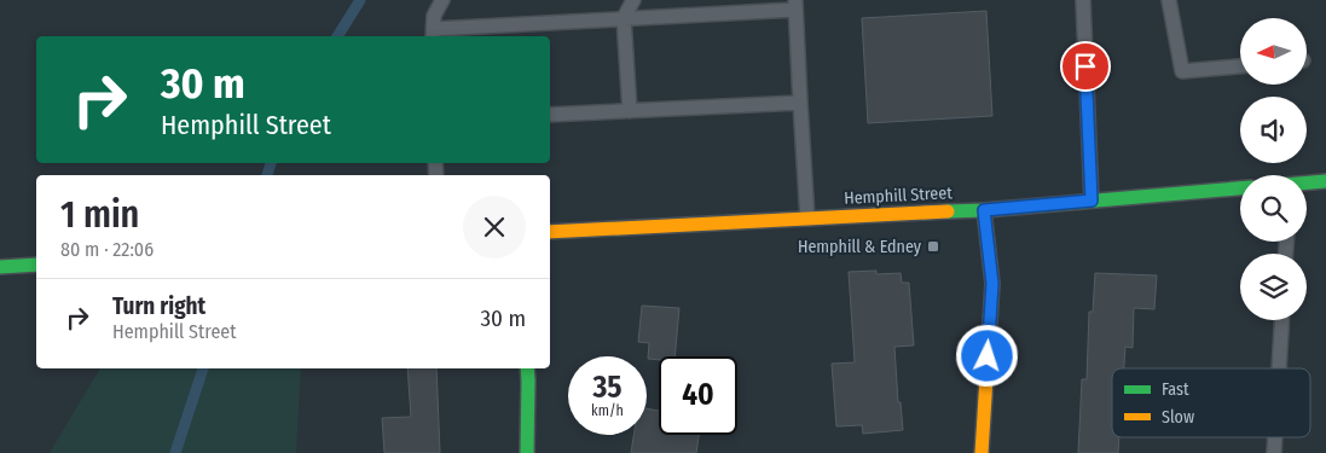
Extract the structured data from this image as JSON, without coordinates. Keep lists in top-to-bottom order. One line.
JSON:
{"streets":{"main road":["Hemphill Street"]},"places":{"transit":["Hemphill & Edney"]},"legend":["Fast","Slow"],"north":"left","page":{"turn":["30 m","Hemphill Street"],"heading":["1 min","80 m · 22:06"],"list":[{"name":"Turn right","note":"Hemphill Street","value":"30 m"}],"speed":"35 km/h","limit":"40"}}
